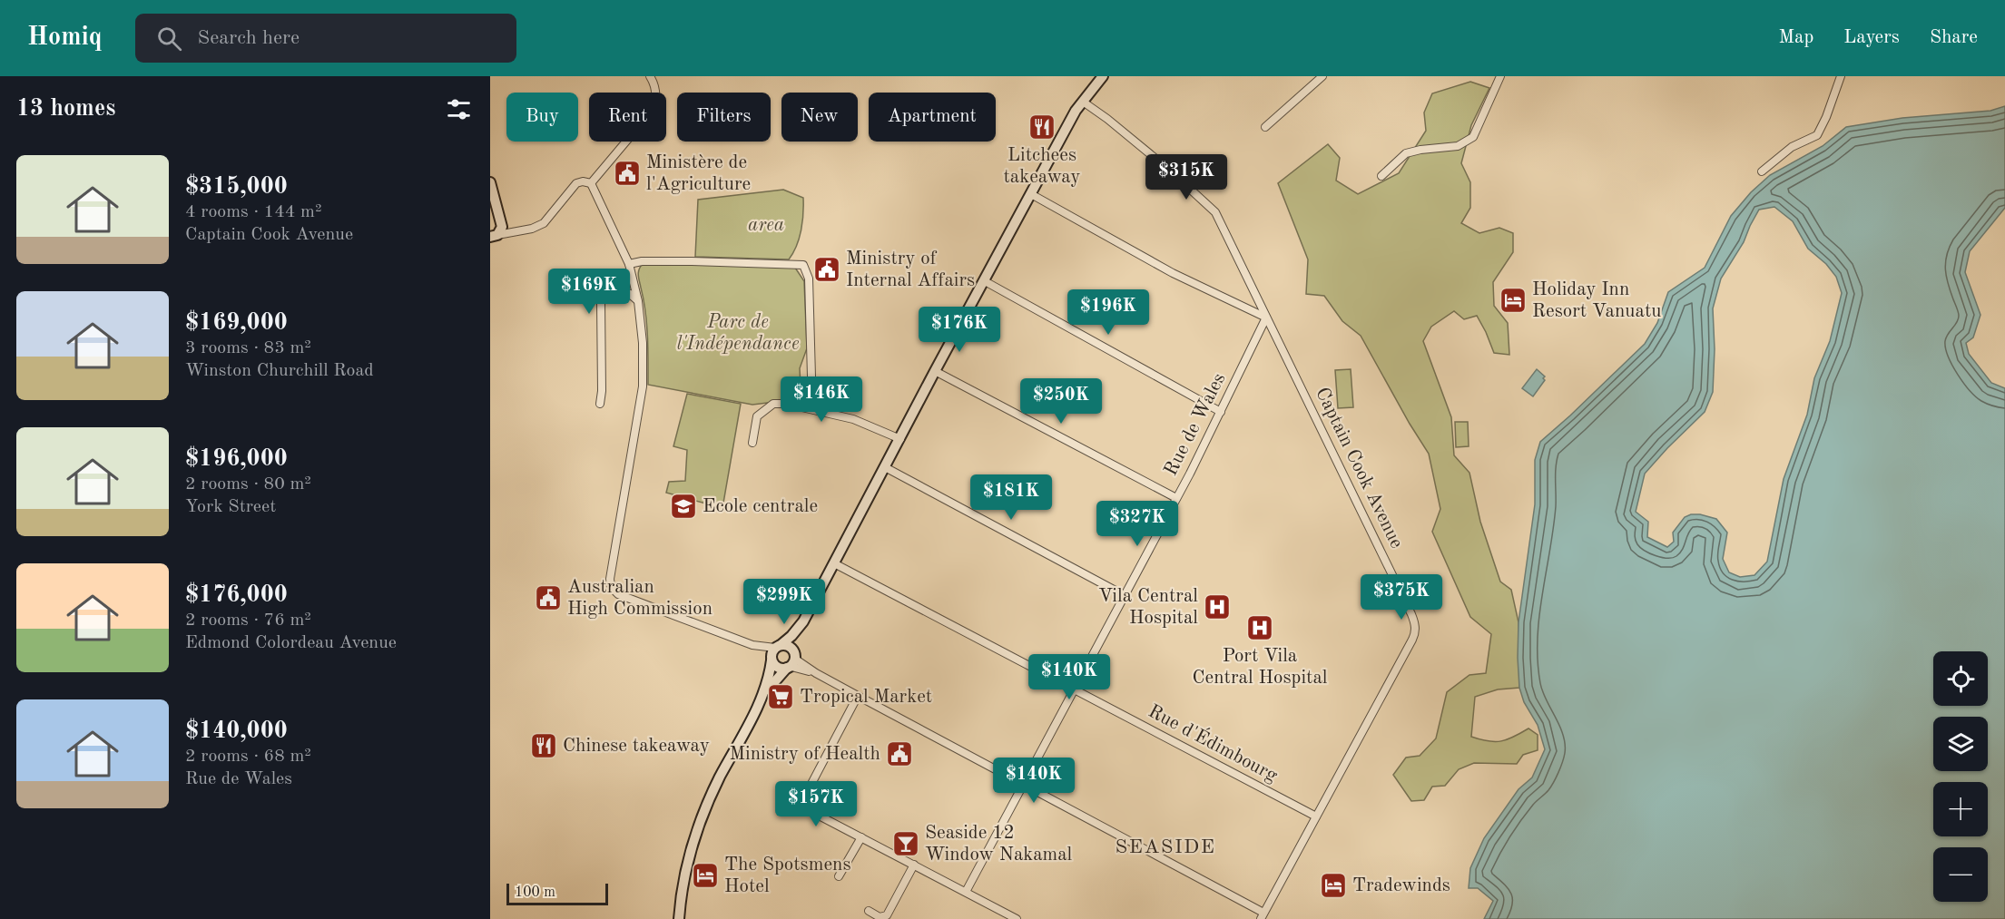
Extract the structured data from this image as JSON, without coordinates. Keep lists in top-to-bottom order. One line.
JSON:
{"streets":{"street":["Rue de Wales","Captain Cook Avenue","Rue d'Édimbourg"]},"crossings":[["Rue de Wales","Captain Cook Avenue"],["Rue de Wales","Rue d'Édimbourg"],["Captain Cook Avenue","Rue d'Édimbourg"]],"districts":["SEASIDE"],"parks":["area","Parc de l'Indépendance"],"places":{"restaurant":["Litchees takeaway","Chinese takeaway"],"public building":["Ministère de l'Agriculture","Ministry of Internal Affairs","Australian High Commission","Ministry of Health"],"hotel":["Holiday Inn Resort Vanuatu","The Spotsmens Hotel","Tradewinds"],"school or university":["Ecole centrale"],"hospital":["Vila Central Hospital","Port Vila Central Hospital"],"supermarket":["Tropical Market"],"bar":["Seaside 12 Window Nakamal"]},"scale_bar":"100 m","page":{"header":"Homiq","search":"Search here","nav":["Map","Layers","Share"],"heading":"13 homes","chip":["Buy","Rent","Filters","New","Apartment"],"list":[{"name":"$315,000","note":"4 rooms · 144 m² · Captain Cook Avenue"},{"name":"$169,000","note":"3 rooms · 83 m² · Winston Churchill Road"},{"name":"$196,000","note":"2 rooms · 80 m² · York Street"},{"name":"$176,000","note":"2 rooms · 76 m² · Edmond Colordeau Avenue"},{"name":"$140,000","note":"2 rooms · 68 m² · Rue de Wales"}],"price":["$315K","$169K","$196K","$176K","$146K","$250K","$181K","$327K","$375K","$299K","$140K","$140K","$157K"],"map_buttons":["+","−"],"scale":"100 m"}}
